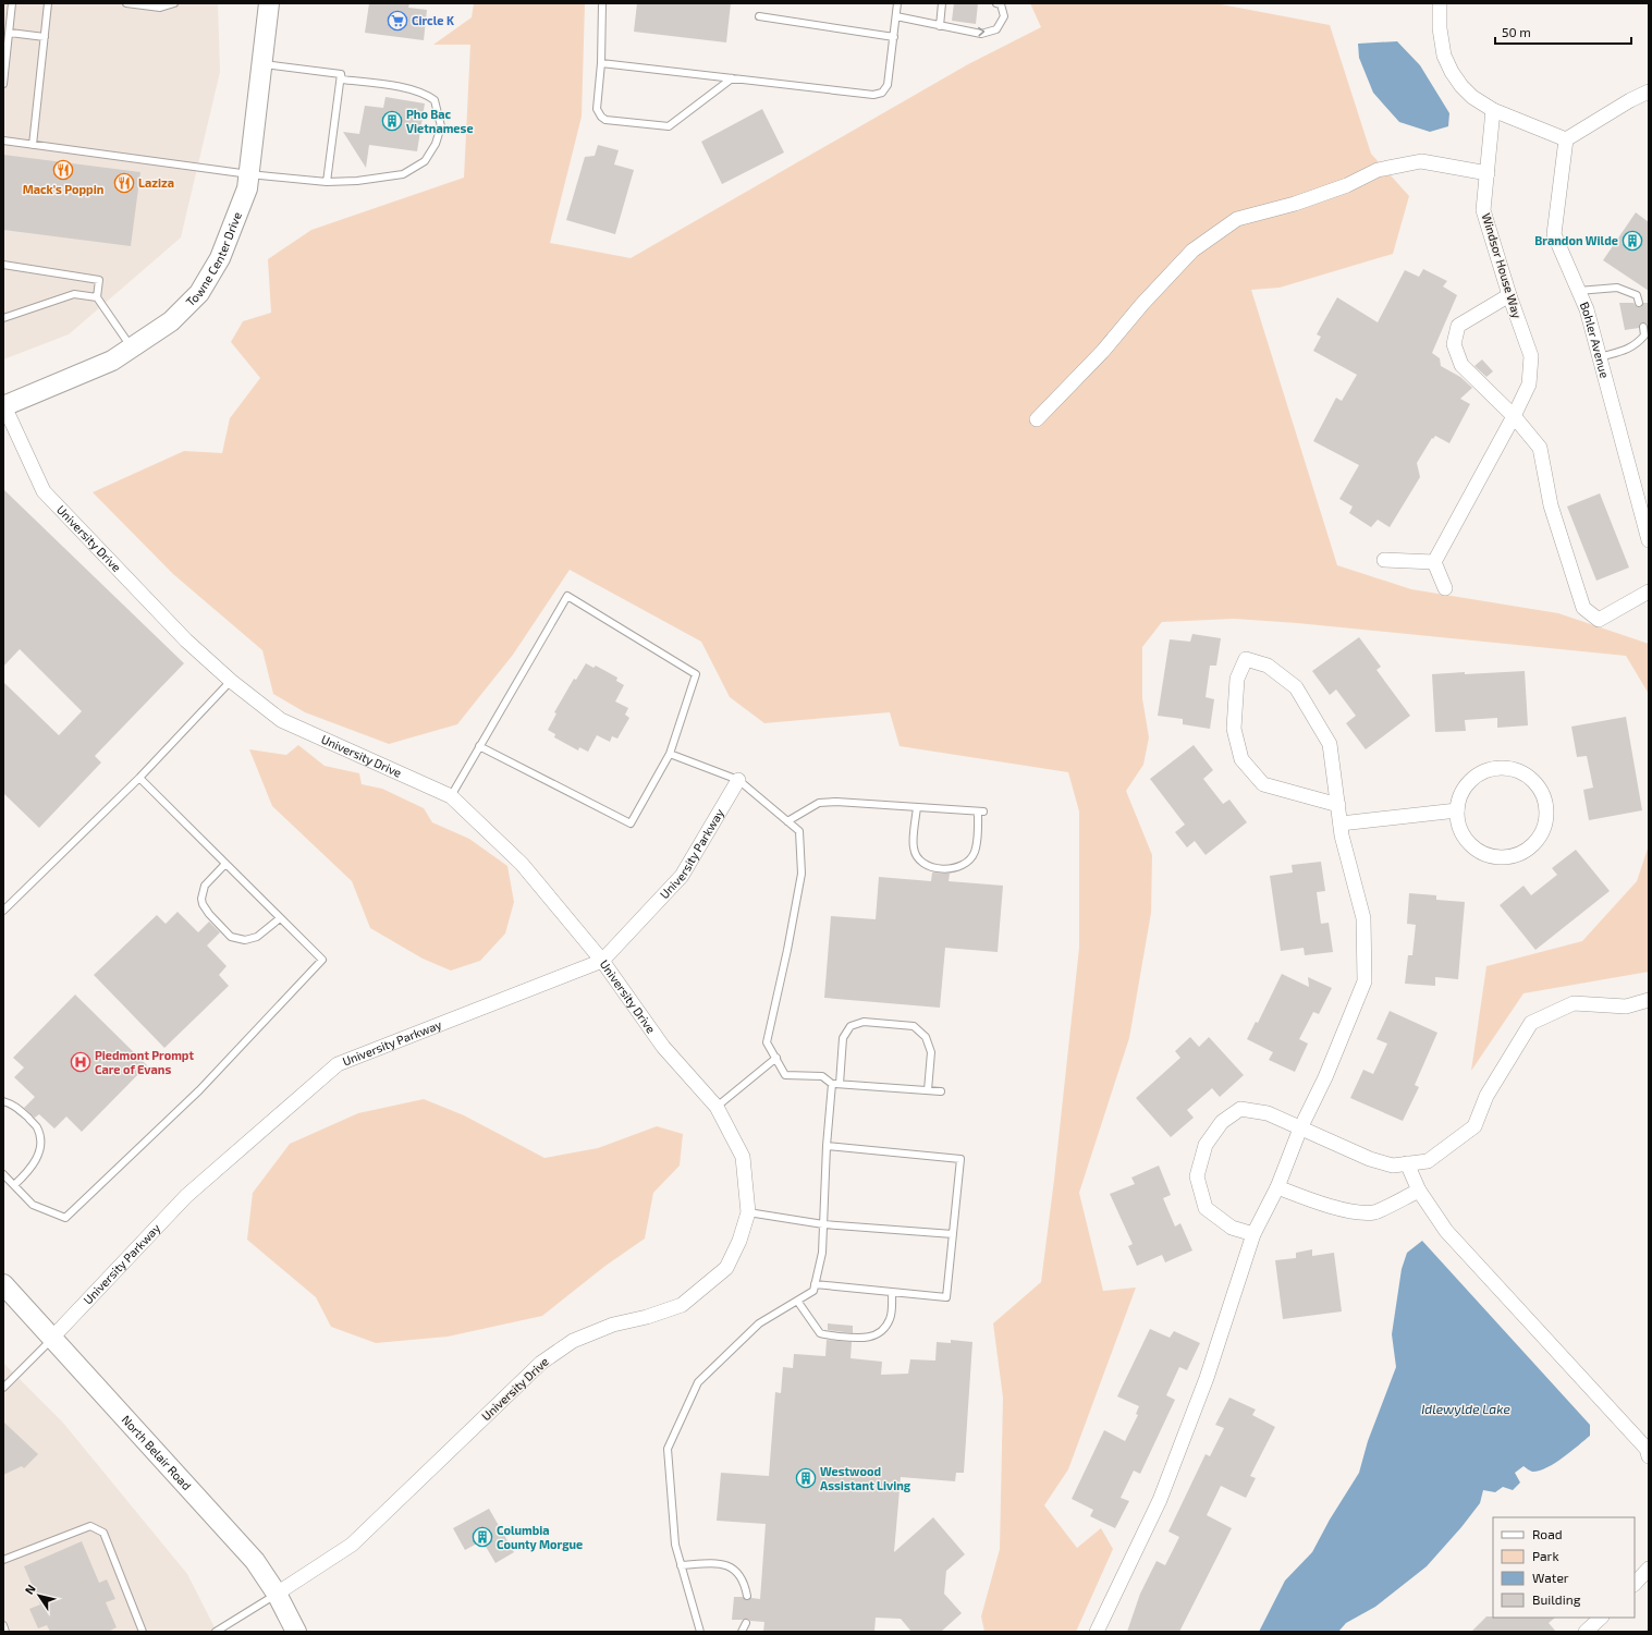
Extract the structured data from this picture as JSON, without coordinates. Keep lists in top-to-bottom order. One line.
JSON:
{"streets":{"main road":["Towne Center Drive","North Belair Road"],"street":["Windsor House Way","Bohler Avenue","University Drive","University Parkway"]},"crossings":[["Towne Center Drive","University Drive"],["University Drive","University Parkway"],["University Drive","North Belair Road"],["University Parkway","North Belair Road"]],"water":["Idlewylde Lake"],"places":{"supermarket":["Circle K"],"building":["Pho Bac Vietnamese","Brandon Wilde","Westwood Assistant Living","Columbia County Morgue"],"restaurant":["Mack's Poppin","Laziza"],"hospital":["Piedmont Prompt Care of Evans"]},"legend":["Road","Park","Water","Building"],"scale_bar":"50 m","north":"top left"}
